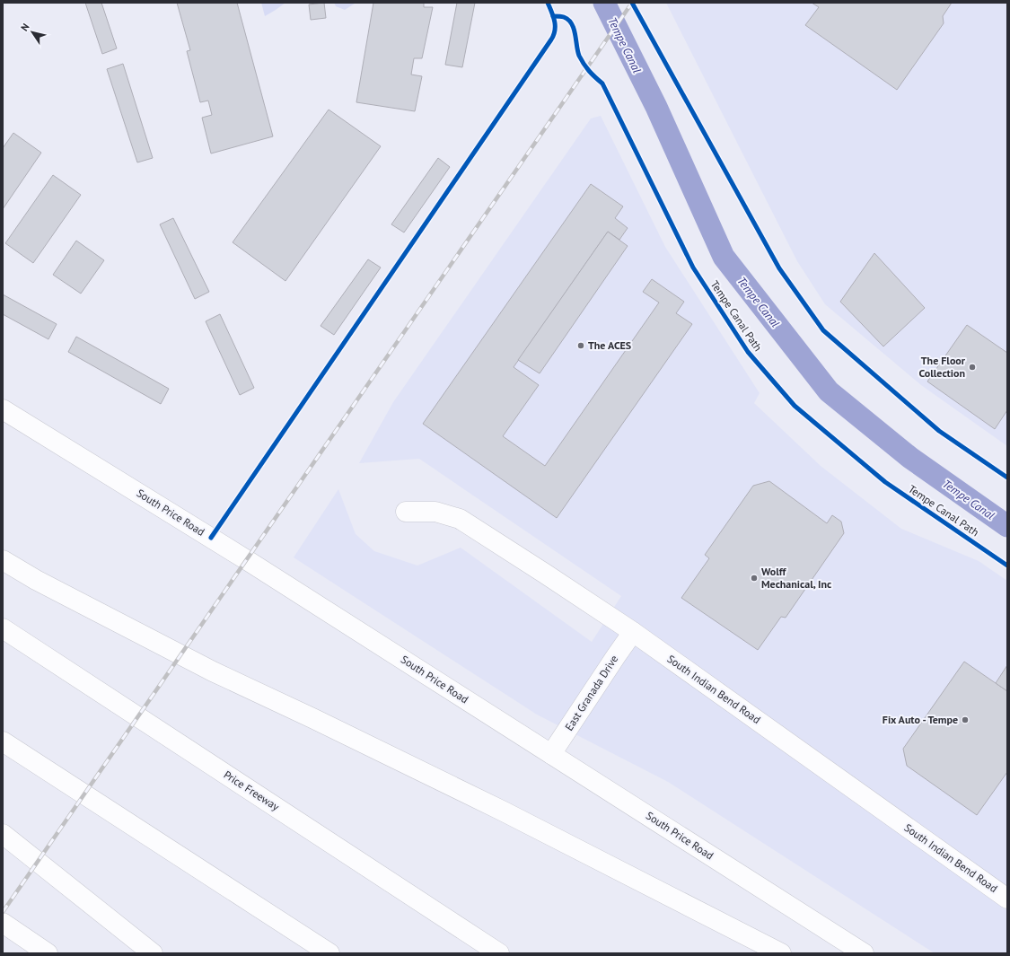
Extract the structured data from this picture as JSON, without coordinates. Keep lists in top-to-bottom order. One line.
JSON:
{"streets":{"main road":["South Price Road","South Indian Bend Road","East Granada Drive","Price Freeway"],"cycle path":["Tempe Canal Path"]},"crossings":[["South Price Road","East Granada Drive"],["South Indian Bend Road","East Granada Drive"]],"water":["Tempe Canal"],"places":["The ACES","The Floor Collection","Wolff Mechanical, Inc","Fix Auto - Tempe"],"north":"top left"}
